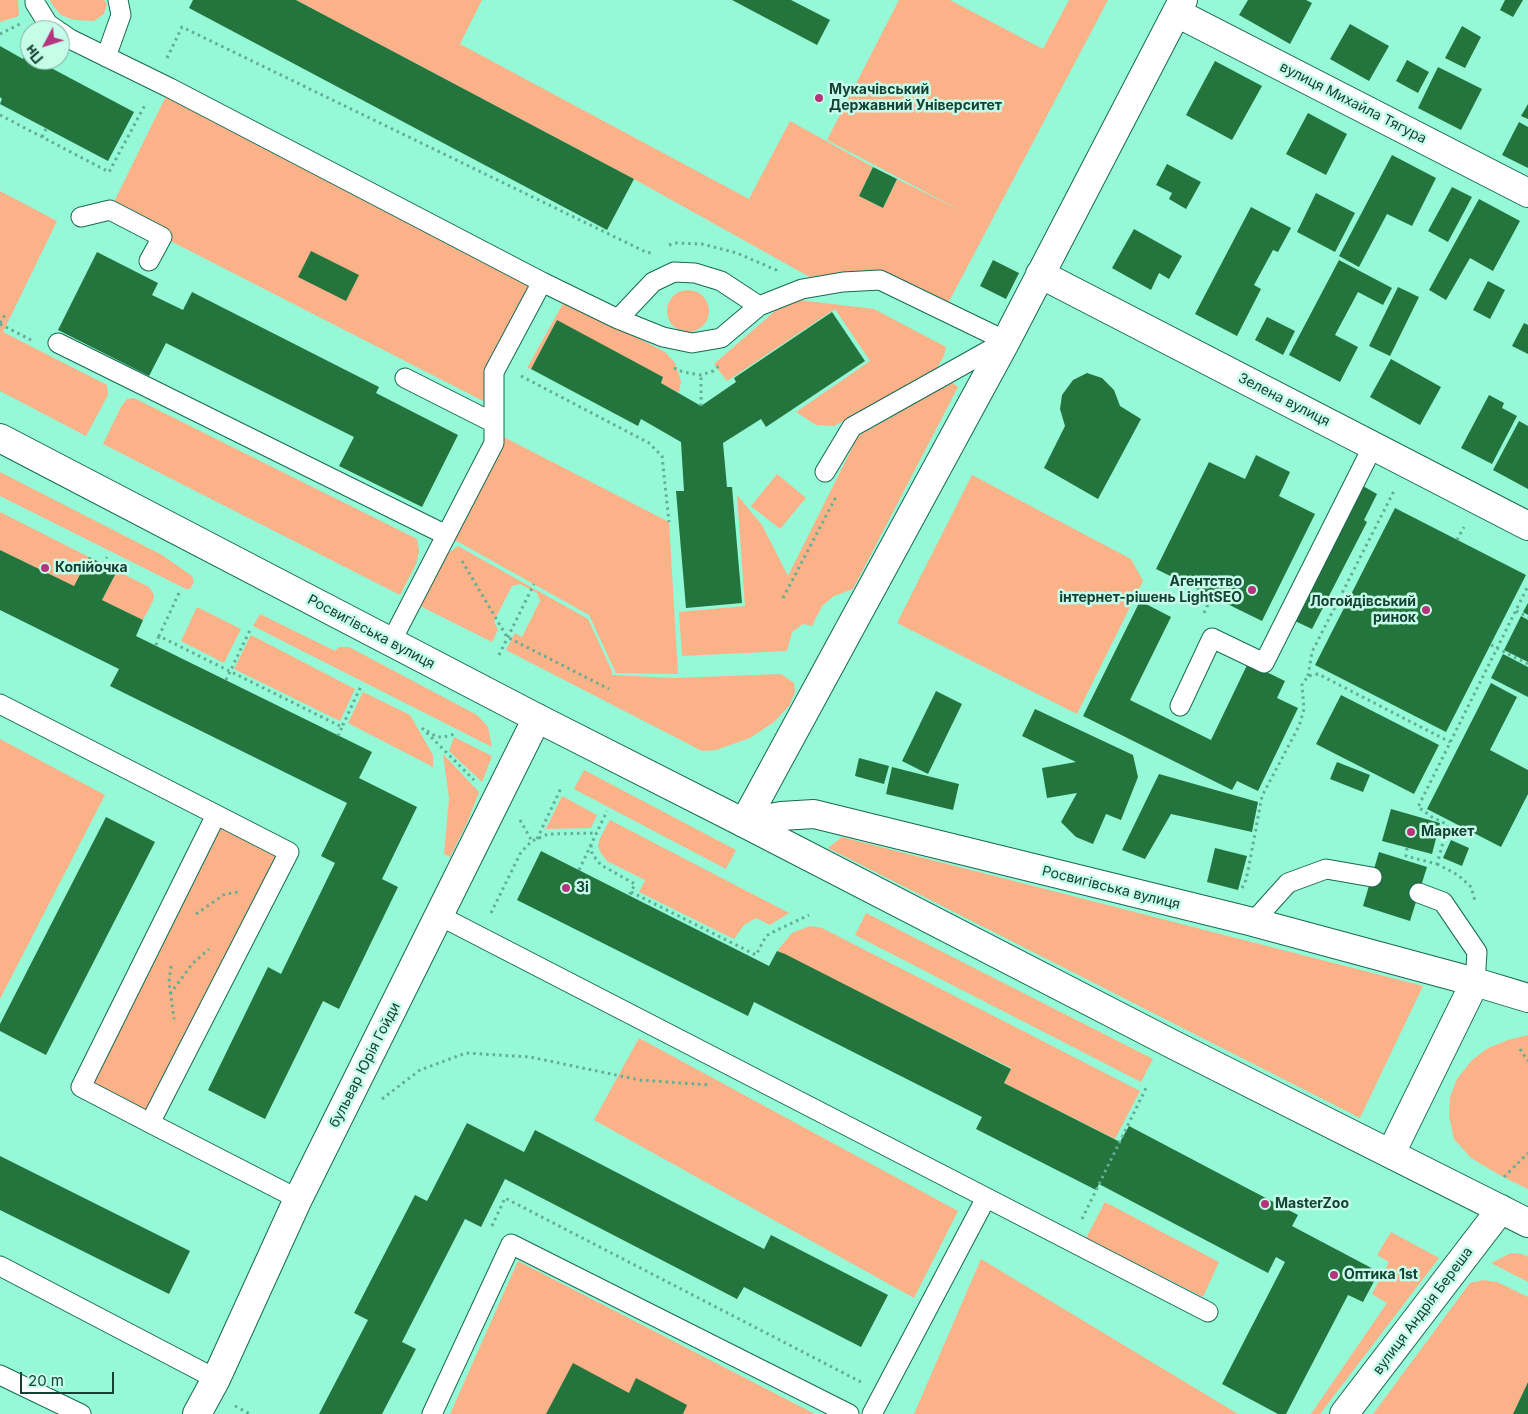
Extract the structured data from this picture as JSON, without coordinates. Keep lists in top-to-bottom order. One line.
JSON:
{"streets":{"street":["вулиця Михайла Тягура","Зелена вулиця","Росвигівська вулиця","бульвар Юрія Гойди","вулиця Андрія Береша"]},"crossings":[["Росвигівська вулиця","бульвар Юрія Гойди"],["Росвигівська вулиця","вулиця Андрія Береша"]],"places":["Мукачівський Державний Університет","Копійочка","Агентство інтернет-рішень LightSEO","Логойдівський ринок","Маркет","3і","MasterZoo","Оптика 1st"],"scale_bar":"20 m","north":"bottom left"}
